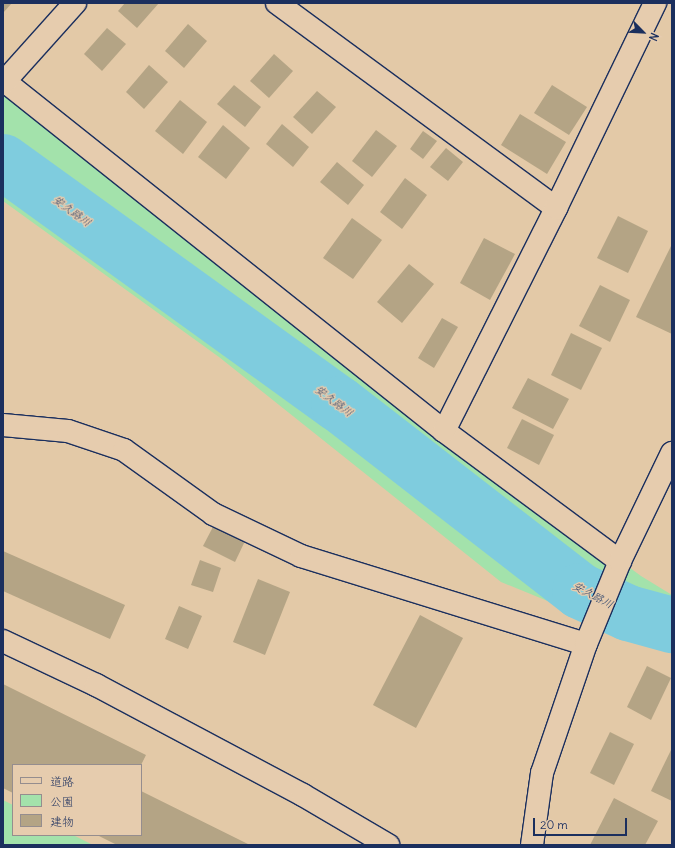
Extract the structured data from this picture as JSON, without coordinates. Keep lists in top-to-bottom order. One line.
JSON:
{"water":["安久路川"],"legend":["道路","公園","建物"],"scale_bar":"20 m","north":"bottom right"}
